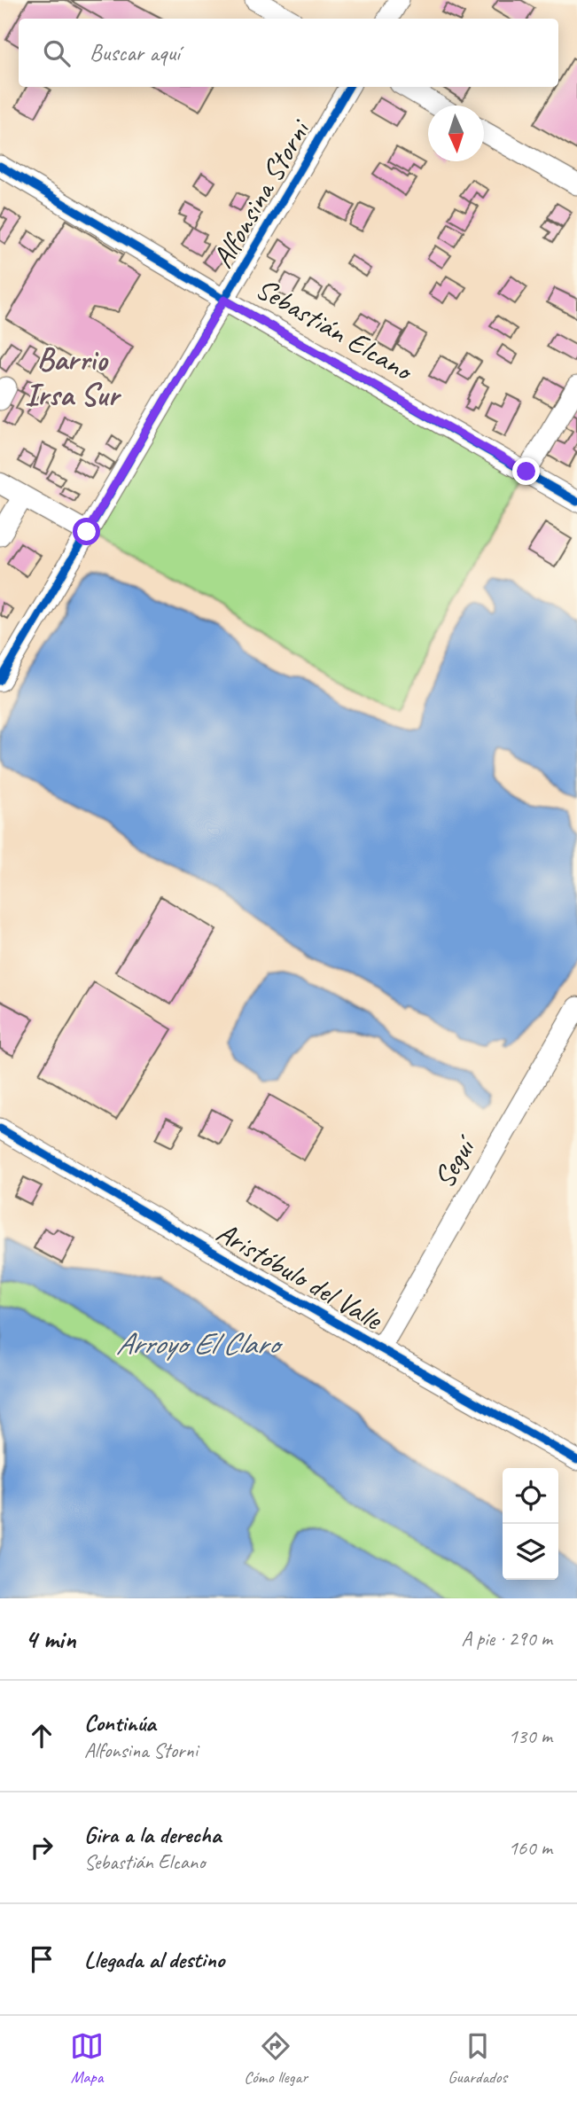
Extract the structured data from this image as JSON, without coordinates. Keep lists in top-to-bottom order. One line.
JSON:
{"streets":{"street":["Alfonsina Storni","Sebastián Elcano","Seguí","Aristóbulo del Valle"]},"crossings":[["Alfonsina Storni","Sebastián Elcano"],["Seguí","Aristóbulo del Valle"]],"districts":["Barrio Irsa Sur"],"water":["Arroyo El Claro"],"north":"bottom","page":{"search":"Buscar aquí","heading":["4 min","A pie · 290 m"],"list":[["Continúa","Alfonsina Storni","130 m"],["Gira a la derecha","Sebastián Elcano","160 m"],"Llegada al destino"],"nav":["Mapa","Cómo llegar","Guardados"]}}
